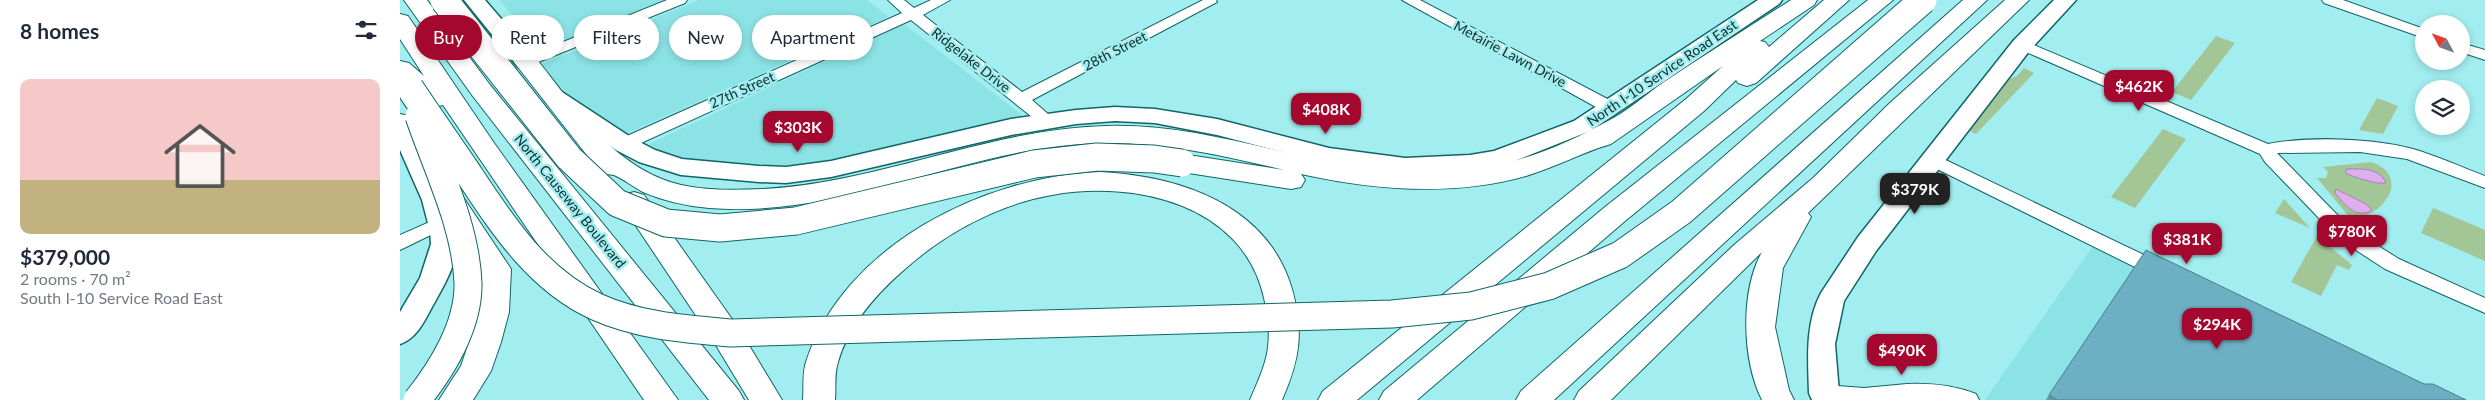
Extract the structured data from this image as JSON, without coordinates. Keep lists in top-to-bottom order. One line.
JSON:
{"streets":{"highway":["North Causeway Boulevard"],"street":["28th Street","Metairie Lawn Drive","Ridgelake Drive","North I-10 Service Road East","27th Street"]},"crossings":[["28th Street","Ridgelake Drive"],["Metairie Lawn Drive","North I-10 Service Road East"],["Ridgelake Drive","North I-10 Service Road East"],["Ridgelake Drive","27th Street"],["North I-10 Service Road East","27th Street"]],"north":"top left","page":{"heading":"8 homes","chip":["Buy","Rent","Filters","New","Apartment"],"list":[{"name":"$379,000","note":"2 rooms · 70 m² · South I-10 Service Road East"}],"price":["$462K","$408K","$303K","$379K","$780K","$381K","$294K","$490K"]}}
